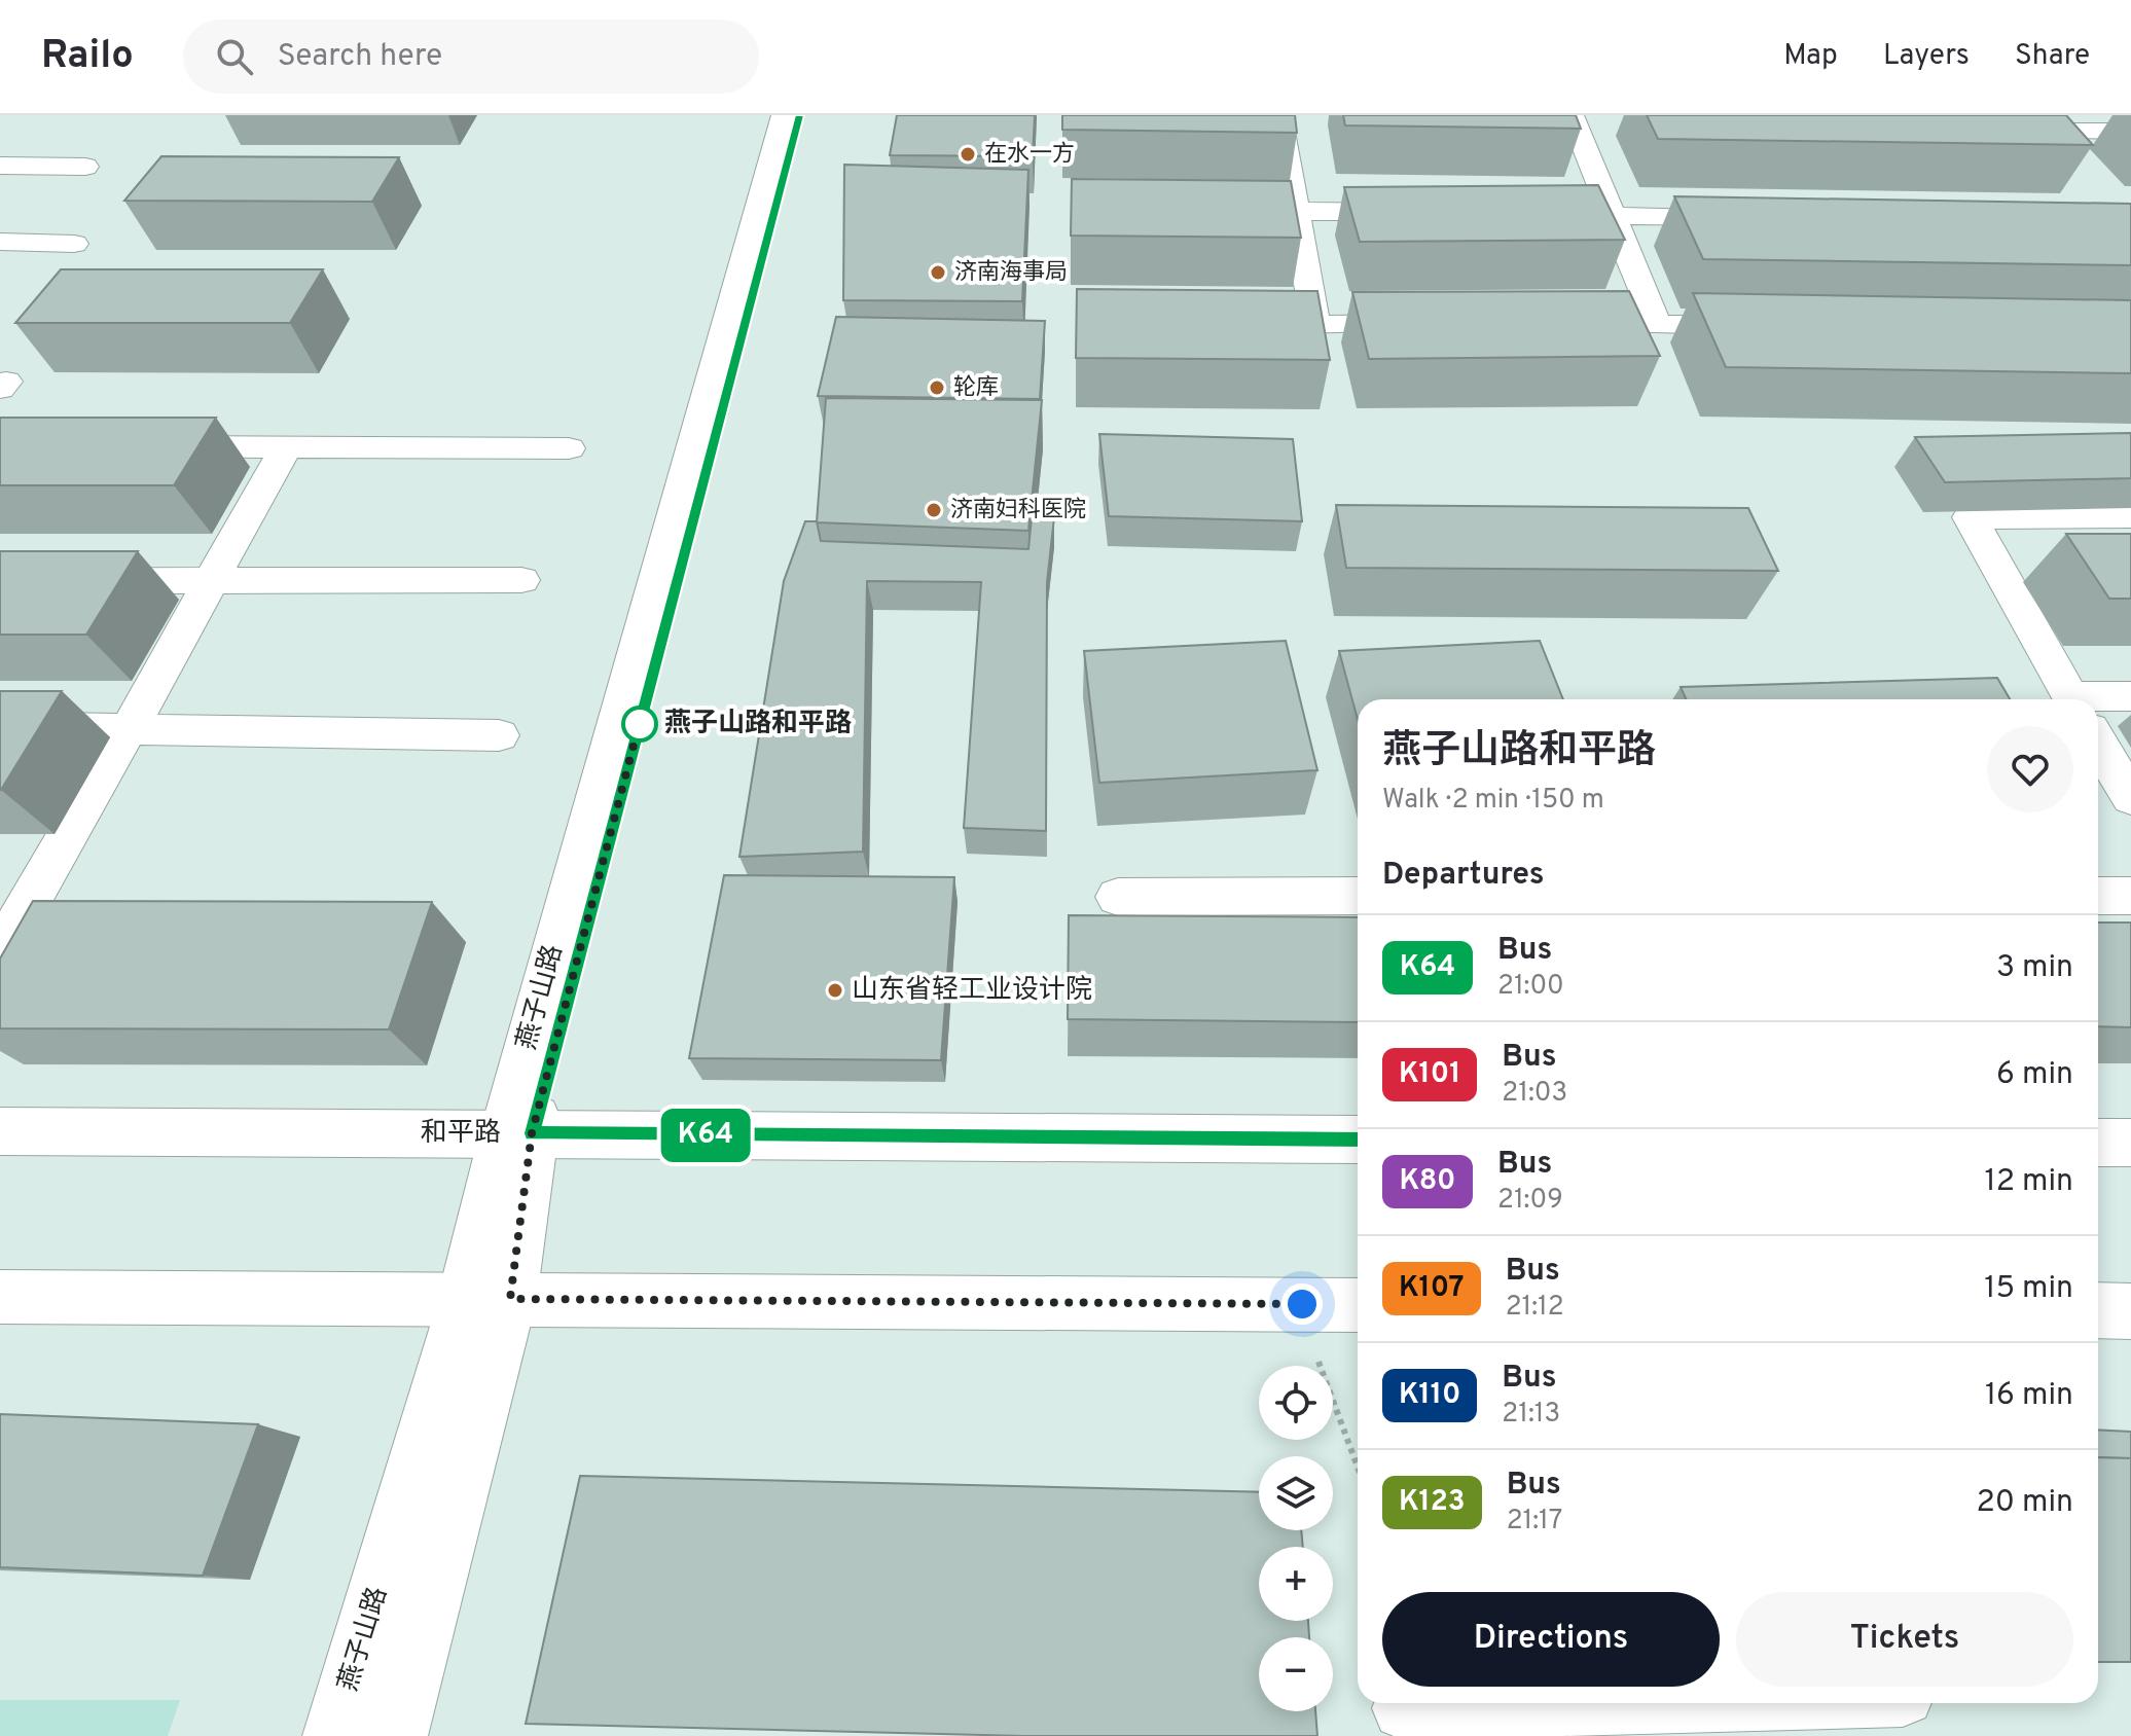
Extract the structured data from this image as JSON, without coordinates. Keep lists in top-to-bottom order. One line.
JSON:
{"streets":{"street":["燕子山路","和平路"]},"crossings":[["燕子山路","和平路"]],"places":["在水一方","济南海事局","轮库","济南妇科医院","燕子山路和平路","山东省轻工业设计院"],"lines":["bus line K64"],"page":{"header":"Railo","search":"Search here","nav":["Map","Layers","Share"],"on_map":"K64","heading":[["燕子山路和平路","Walk · 2 min · 150 m"],"Departures"],"list":[{"mark":"K64","name":"Bus","note":"21:00","value":"3 min"},{"mark":"K101","name":"Bus","note":"21:03","value":"6 min"},{"mark":"K80","name":"Bus","note":"21:09","value":"12 min"},{"mark":"K107","name":"Bus","note":"21:12","value":"15 min"},{"mark":"K110","name":"Bus","note":"21:13","value":"16 min"},{"mark":"K123","name":"Bus","note":"21:17","value":"20 min"}],"map_buttons":["+","−"],"buttons":["Directions","Tickets"]}}
